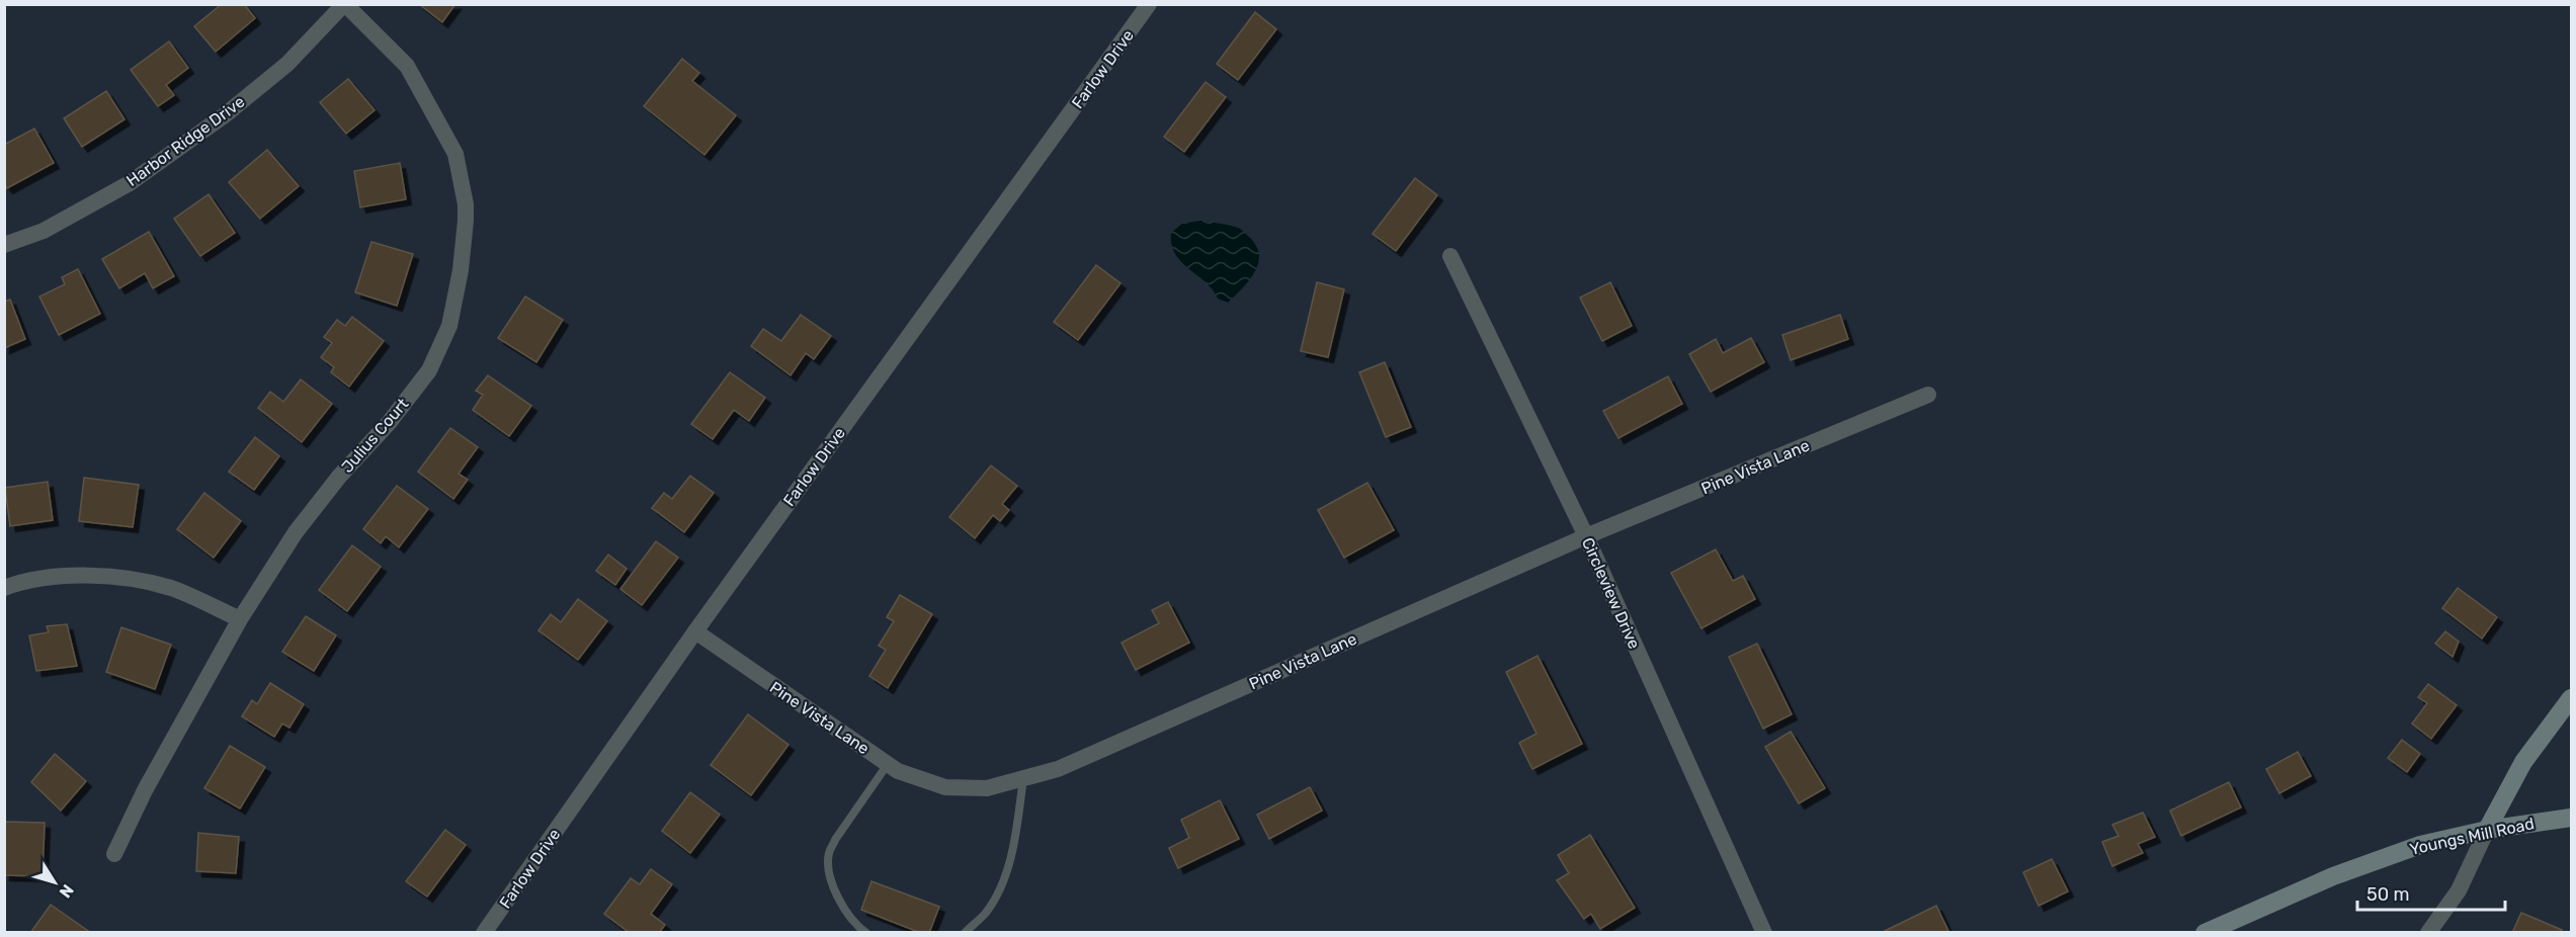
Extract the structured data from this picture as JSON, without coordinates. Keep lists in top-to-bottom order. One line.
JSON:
{"streets":{"street":["Farlow Drive","Harbor Ridge Drive","Julius Court","Pine Vista Lane","Circleview Drive","Youngs Mill Road"]},"crossings":[["Farlow Drive","Pine Vista Lane"],["Harbor Ridge Drive","Julius Court"],["Pine Vista Lane","Circleview Drive"]],"scale_bar":"50 m","north":"bottom right"}
